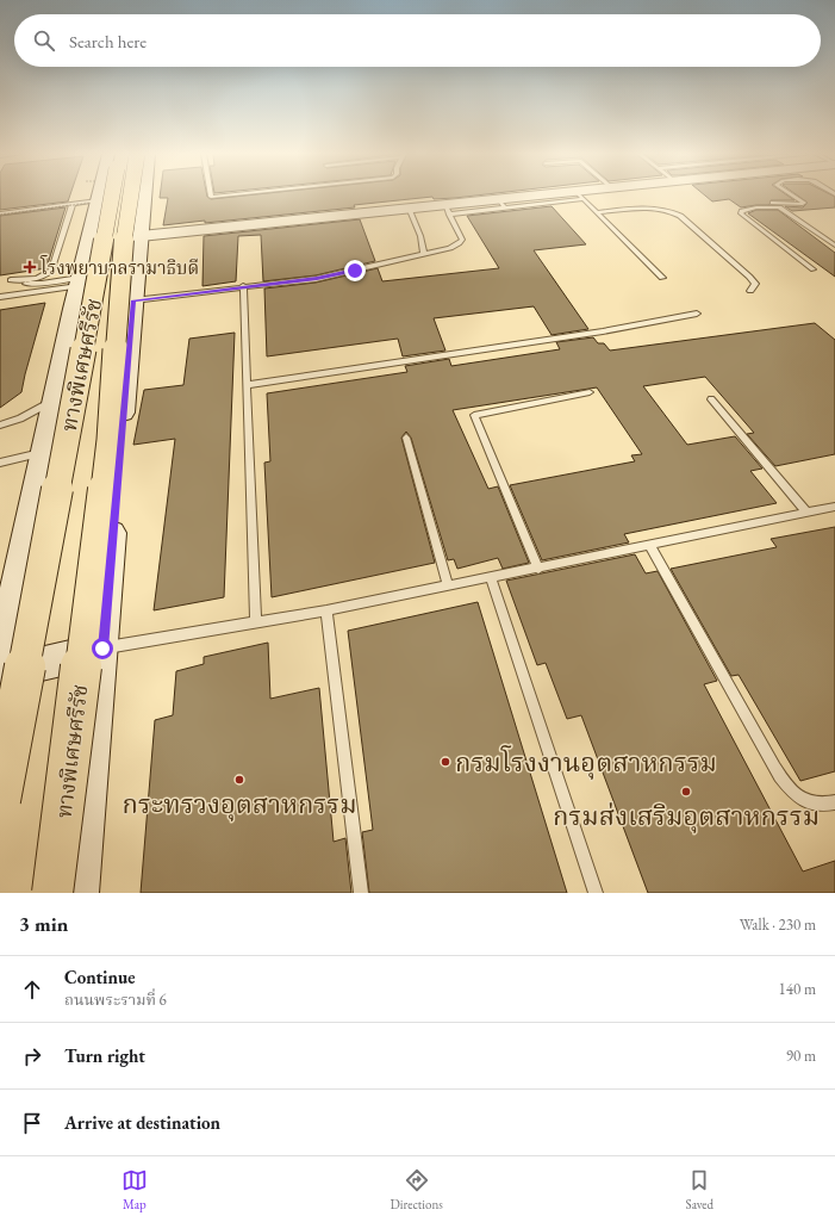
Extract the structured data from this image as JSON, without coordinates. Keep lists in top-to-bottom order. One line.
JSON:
{"streets":{"highway":["ทางพิเศษศรีรัช"]},"places":{"health":["โรงพยาบาลรามาธิบดี"],"other":["กรมโรงงานอุตสาหกรรม","กระทรวงอุตสาหกรรม","กรมส่งเสริมอุตสาหกรรม"]},"page":{"search":"Search here","heading":["3 min","Walk · 230 m"],"list":[["Continue","ถนนพระรามที่ 6","140 m"],["Turn right","90 m"],"Arrive at destination"],"nav":["Map","Directions","Saved"]}}
